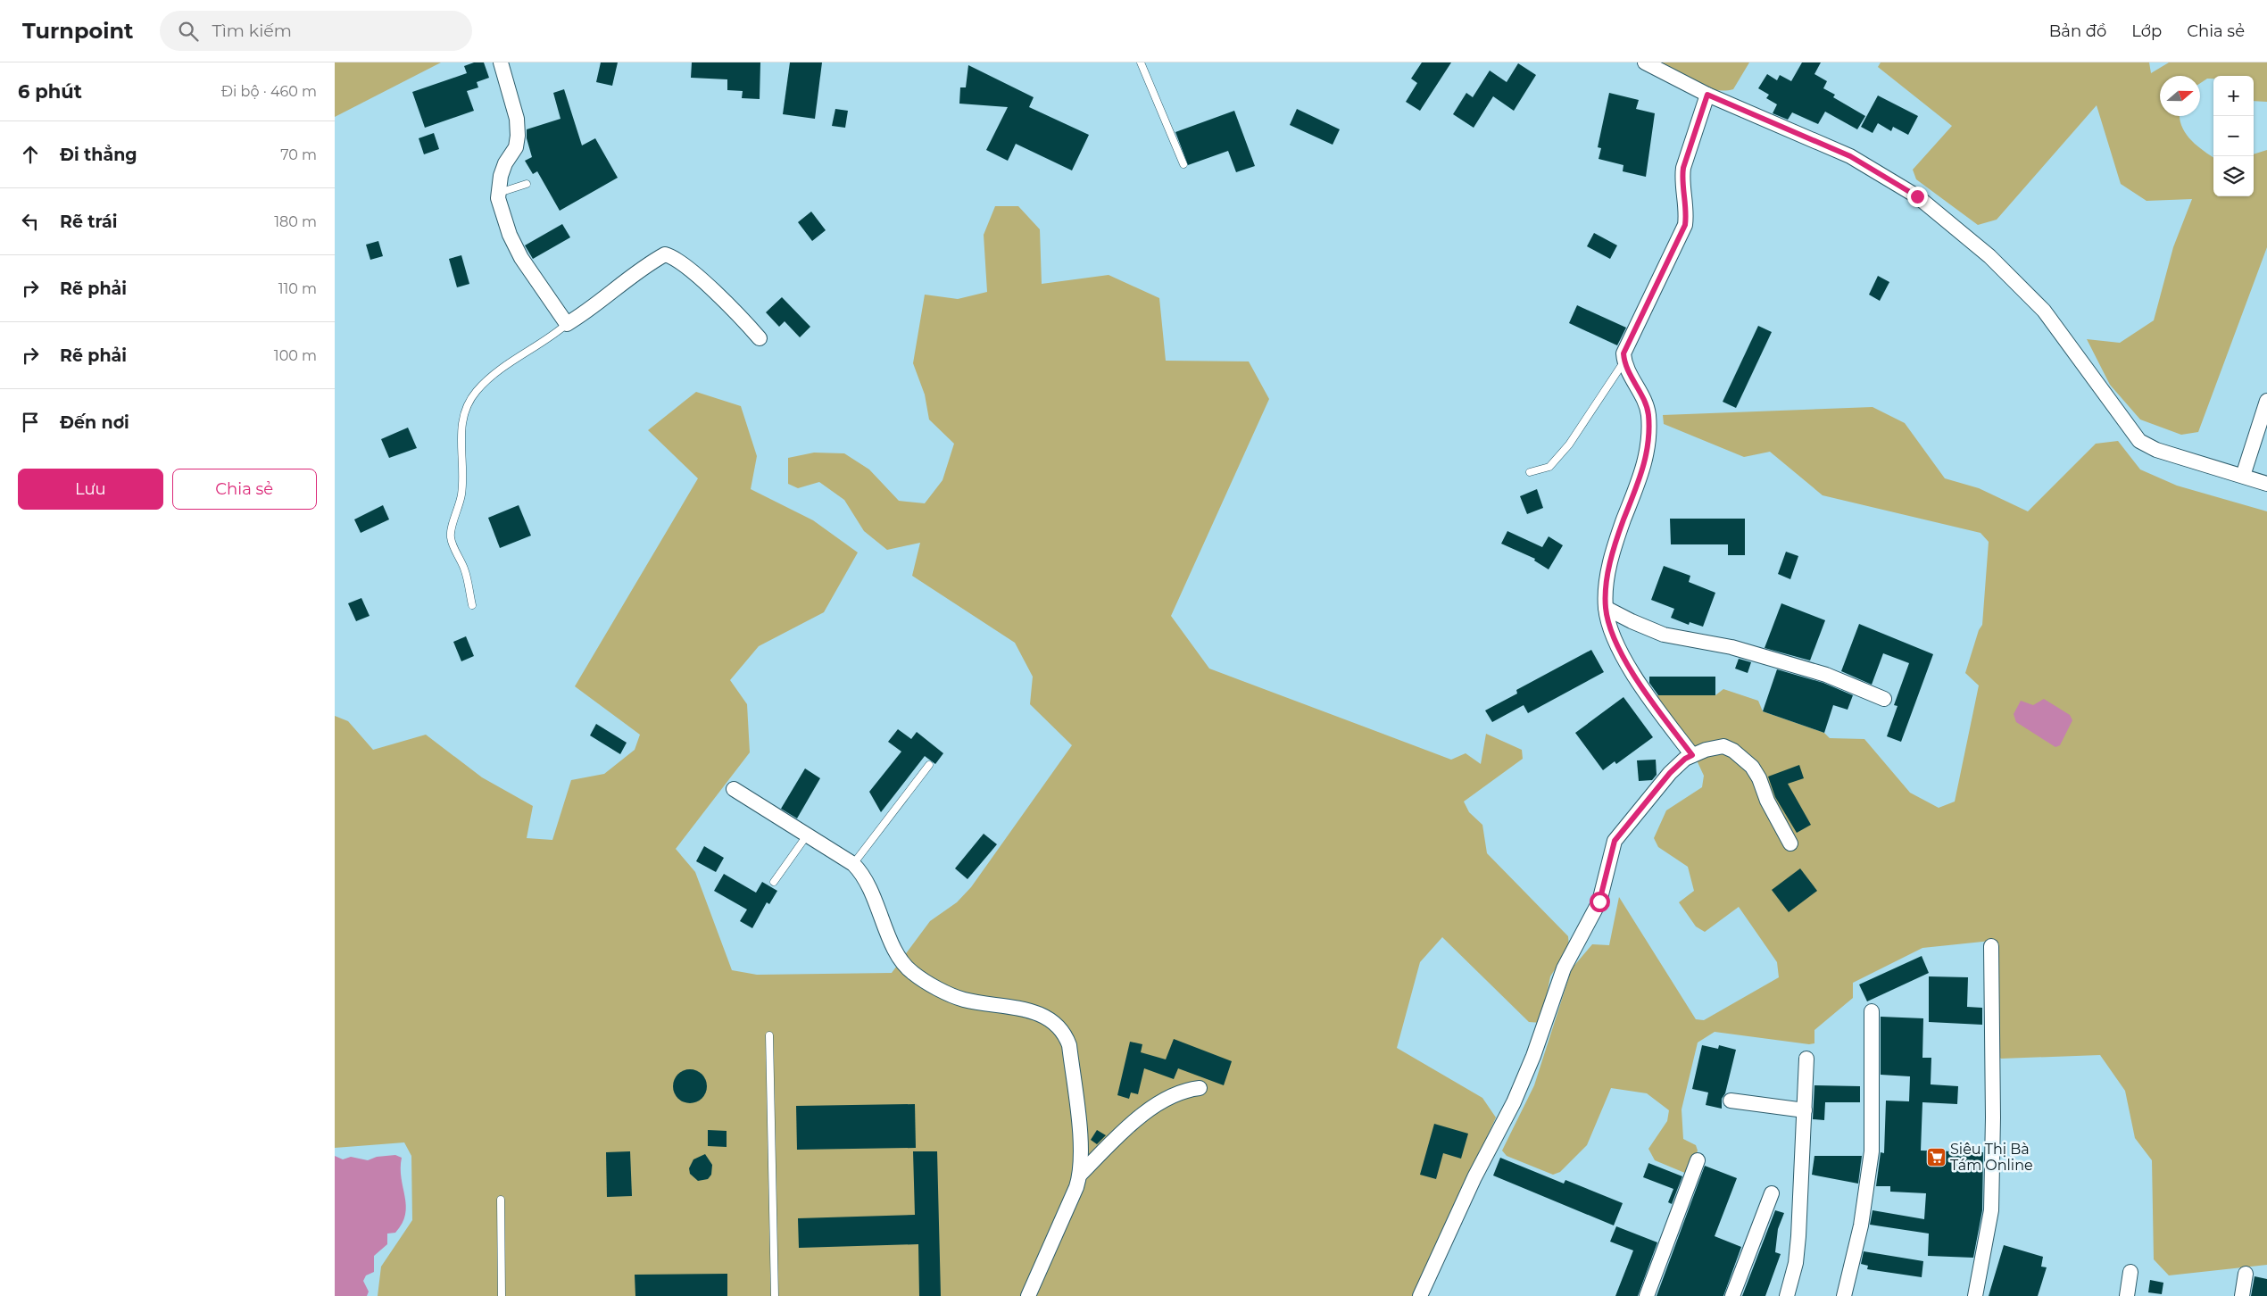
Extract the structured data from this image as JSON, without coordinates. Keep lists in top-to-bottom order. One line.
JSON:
{"places":{"supermarket":["Siêu Thị Bà Tám Online"]},"north":"right","page":{"header":"Turnpoint","search":"Tìm kiếm","nav":["Bản đồ","Lớp","Chia sẻ"],"heading":["6 phút","Đi bộ · 460 m"],"map_buttons":["+","−"],"list":[["Đi thẳng","70 m"],["Rẽ trái","180 m"],["Rẽ phải","110 m"],["Rẽ phải","100 m"],"Đến nơi"],"buttons":["Lưu","Chia sẻ"]}}
